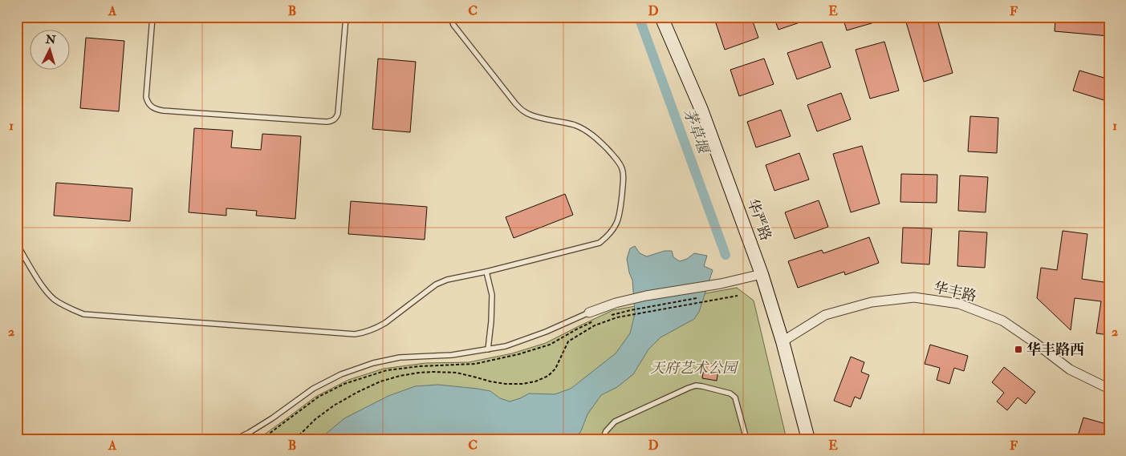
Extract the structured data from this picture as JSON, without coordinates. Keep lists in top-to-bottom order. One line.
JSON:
{"streets":{"street":["华严路","华丰路"]},"crossings":[["华严路","华丰路"]],"water":["茅草堰"],"parks":["天府艺术公园"],"places":{"transit":["华丰路西"]},"north":"top","grid":{"columns":["A","B","C","D","E","F"],"rows":["1","2"]}}
